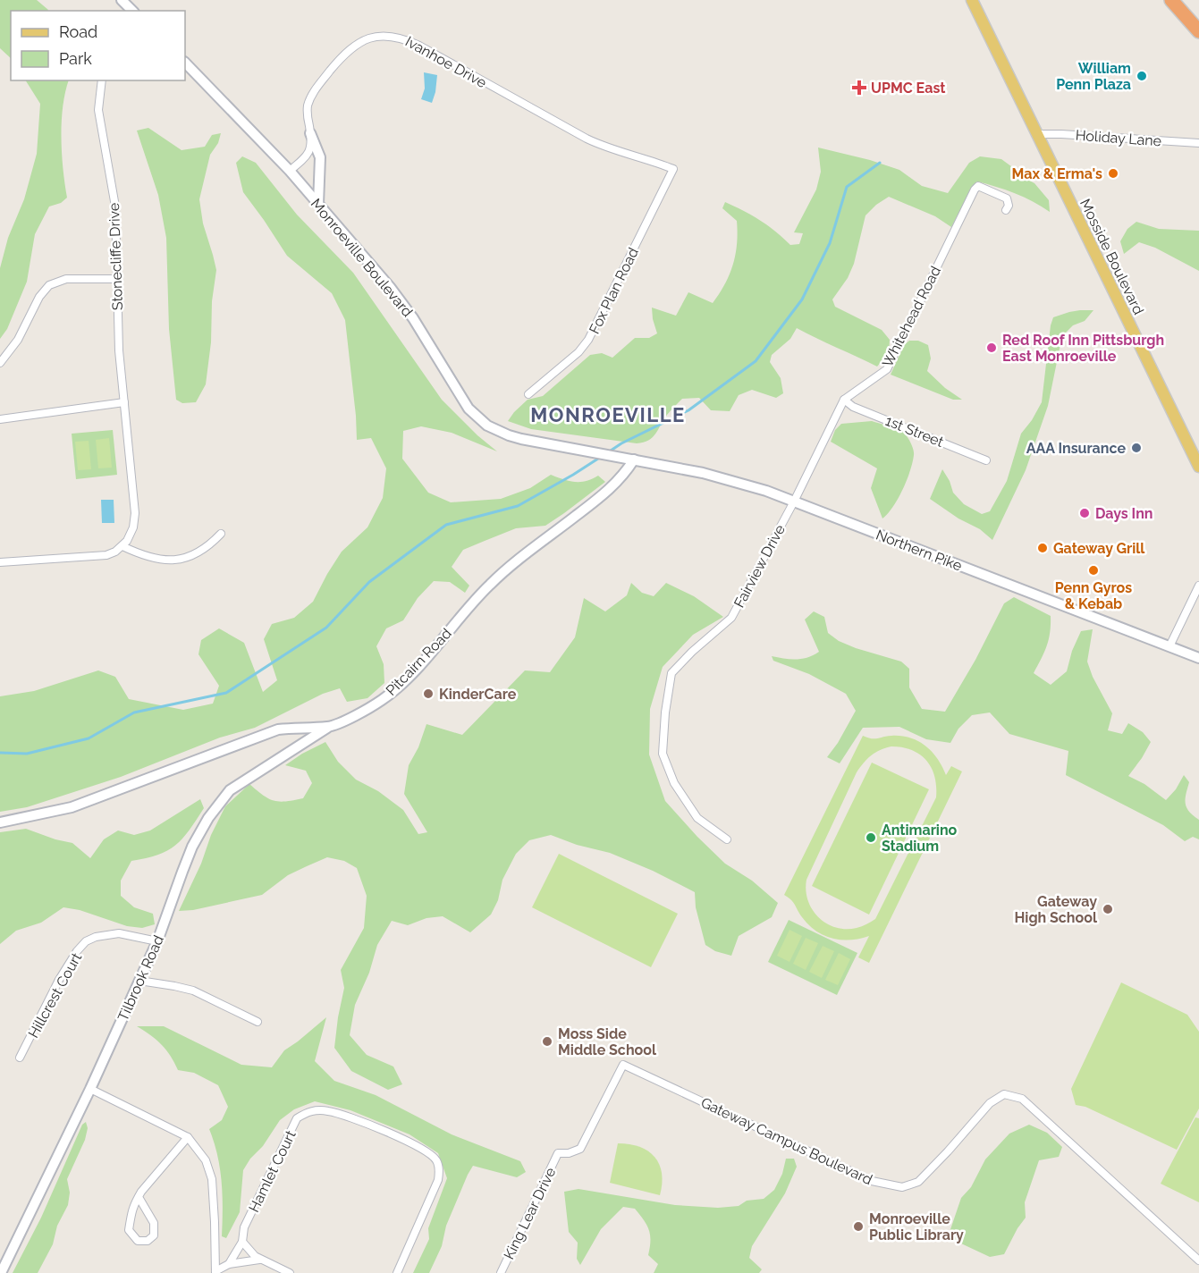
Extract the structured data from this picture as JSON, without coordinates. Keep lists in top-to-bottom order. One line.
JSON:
{"streets":{"main road":["Mosside Boulevard"],"street":["Ivanhoe Drive","Holiday Lane","Stonecliffe Drive","Monroeville Boulevard","Fox Plan Road","Whitehead Road","1st Street","Northern Pike","Fairview Drive","Pitcairn Road","Tilbrook Road","Hillcrest Court","Gateway Campus Boulevard","Hamlet Court","King Lear Drive"]},"crossings":[["Ivanhoe Drive","Monroeville Boulevard"],["Ivanhoe Drive","Fox Plan Road"],["Holiday Lane","Mosside Boulevard"],["Monroeville Boulevard","Northern Pike"],["Monroeville Boulevard","Pitcairn Road"],["Whitehead Road","1st Street"],["Whitehead Road","Northern Pike"],["Whitehead Road","Fairview Drive"],["Northern Pike","Fairview Drive"],["Northern Pike","Pitcairn Road"],["Pitcairn Road","Tilbrook Road"],["Tilbrook Road","Hillcrest Court"],["Gateway Campus Boulevard","King Lear Drive"]],"districts":["MONROEVILLE"],"places":{"other":["William Penn Plaza","Max & Erma's","Red Roof Inn Pittsburgh East Monroeville","AAA Insurance","Days Inn","Gateway Grill","Penn Gyros & Kebab","KinderCare","Antimarino Stadium","Gateway High School","Moss Side Middle School","Monroeville Public Library"],"health":["UPMC East"]},"legend":["Road","Park"]}
